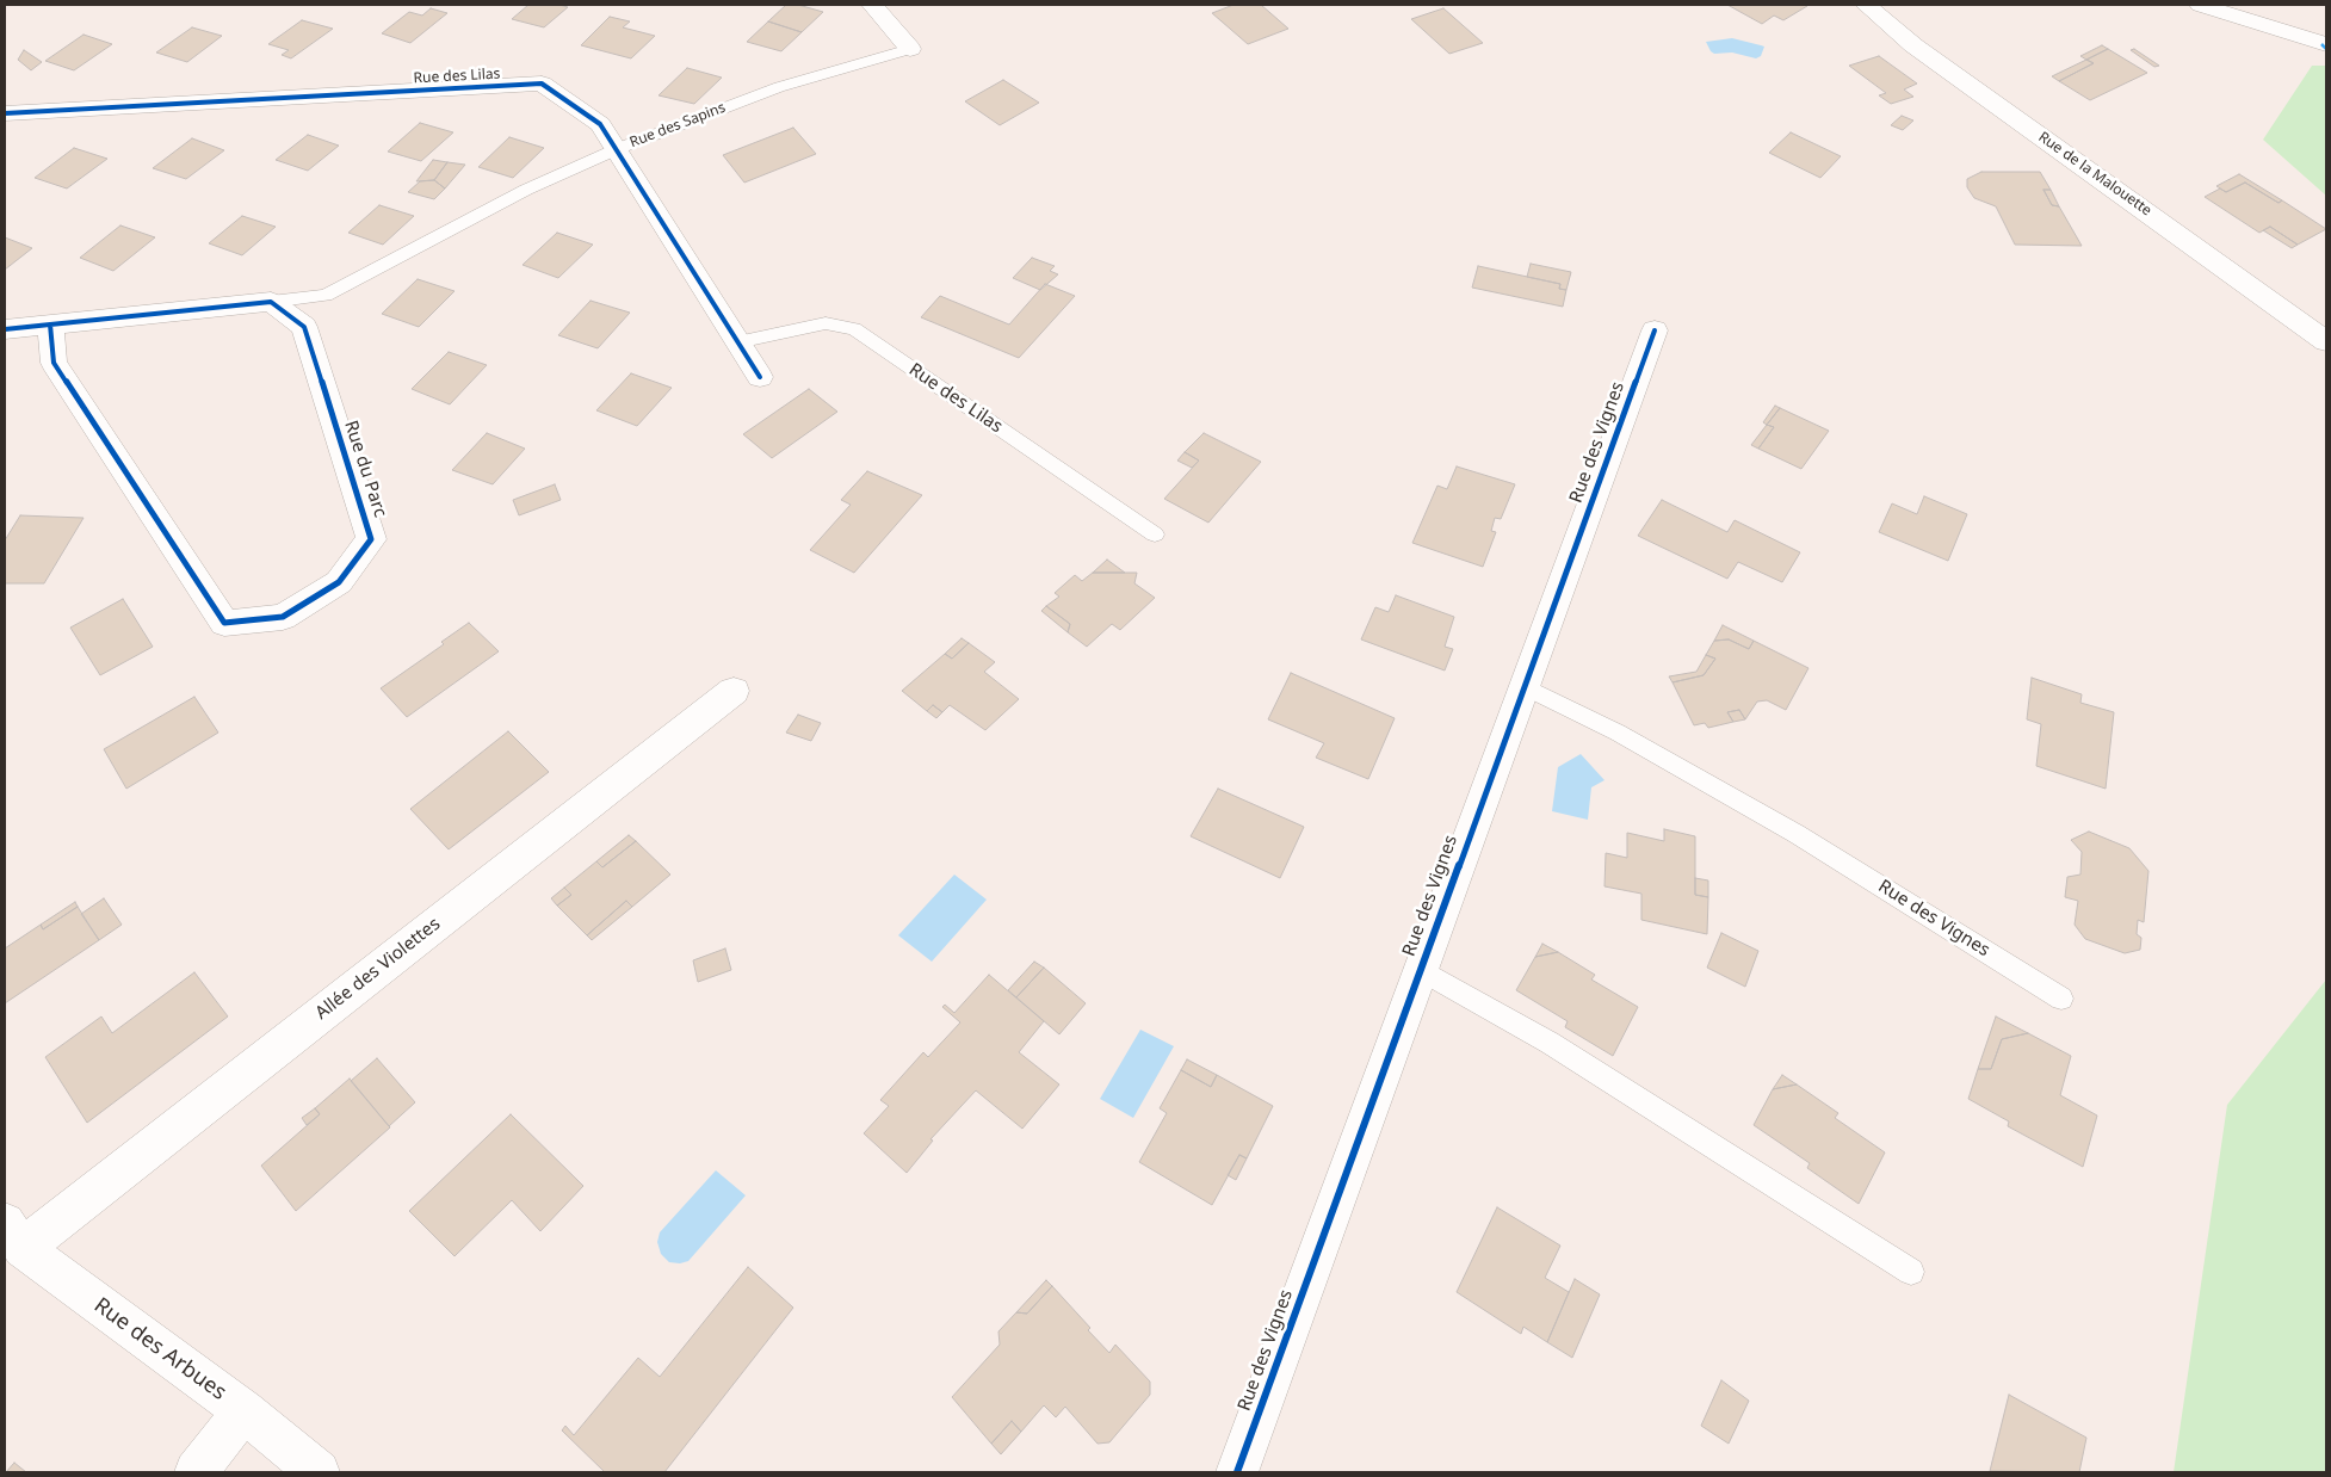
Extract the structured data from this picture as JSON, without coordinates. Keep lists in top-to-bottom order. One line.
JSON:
{"streets":{"street":["Rue des Lilas","Rue des Sapins","Rue de la Malouette","Rue des Vignes","Rue du Parc","Allée des Violettes","Rue des Arbues"]},"crossings":[["Rue des Lilas","Rue des Sapins"],["Rue des Sapins","Rue du Parc"],["Allée des Violettes","Rue des Arbues"]]}
